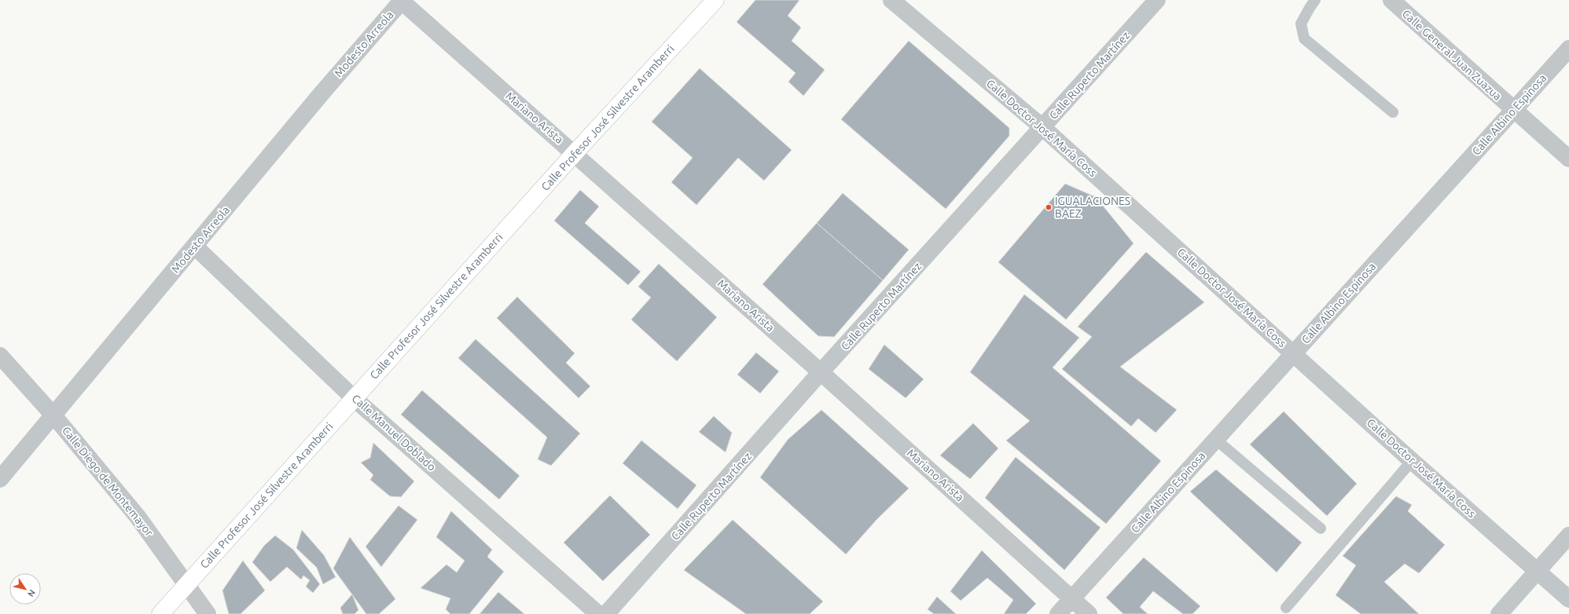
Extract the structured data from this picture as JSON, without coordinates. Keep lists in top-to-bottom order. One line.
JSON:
{"streets":{"main road":["Calle Profesor José Silvestre Aramberri"],"street":["Modesto Arreola","Calle General Juan Zuazua","Calle Ruperto Martínez","Calle Albino Espinosa","Mariano Arista","Calle Doctor José María Coss","Calle Manuel Doblado","Calle Diego de Montemayor"]},"crossings":[["Modesto Arreola","Mariano Arista"],["Modesto Arreola","Calle Manuel Doblado"],["Modesto Arreola","Calle Diego de Montemayor"],["Calle General Juan Zuazua","Calle Albino Espinosa"],["Calle Ruperto Martínez","Mariano Arista"],["Calle Ruperto Martínez","Calle Doctor José María Coss"],["Calle Albino Espinosa","Mariano Arista"],["Calle Albino Espinosa","Calle Doctor José María Coss"],["Mariano Arista","Calle Profesor José Silvestre Aramberri"],["Calle Profesor José Silvestre Aramberri","Calle Manuel Doblado"],["Calle Profesor José Silvestre Aramberri","Calle Diego de Montemayor"]],"places":["IGUALACIONES BAEZ"],"north":"bottom right"}
